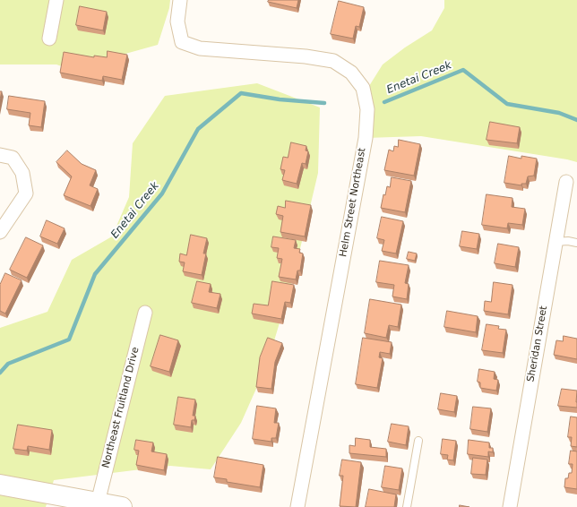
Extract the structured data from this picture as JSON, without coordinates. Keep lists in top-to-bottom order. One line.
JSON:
{"streets":{"street":["Helm Street Northeast","Sheridan Street","Northeast Fruitland Drive"]},"water":["Enetai Creek"]}
